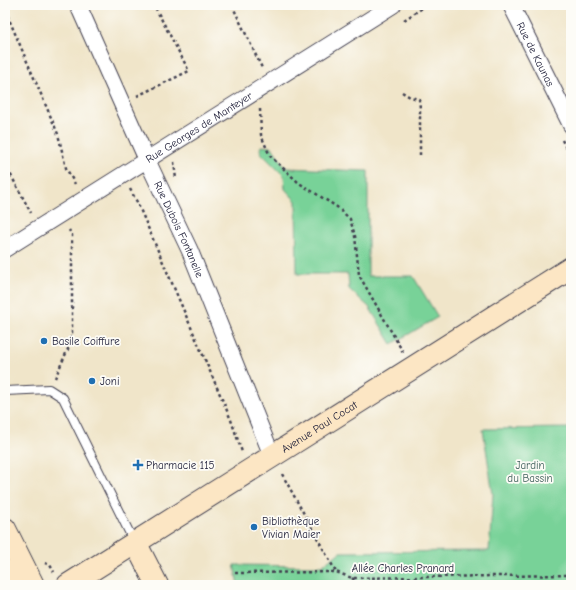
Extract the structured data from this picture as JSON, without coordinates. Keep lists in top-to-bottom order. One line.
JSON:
{"streets":{"street":["Rue de Kaunas","Rue Georges de Manteyer","Rue Dubois Fontanelle","Avenue Paul Cocat"],"path":["Allée Charles Pranard"]},"crossings":[["Rue Georges de Manteyer","Rue Dubois Fontanelle"],["Rue Dubois Fontanelle","Avenue Paul Cocat"]],"parks":["Jardin du Bassin"],"places":{"other":["Basile Coiffure","Joni","Bibliothèque Vivian Maier"],"health":["Pharmacie 115"]}}
